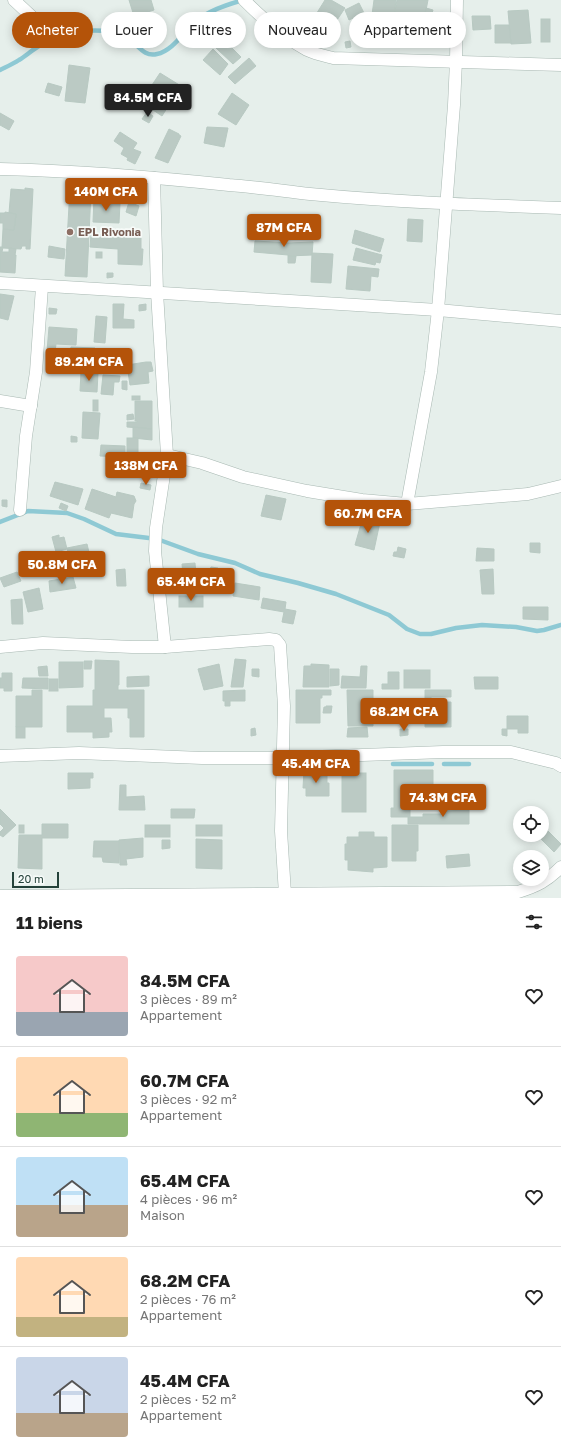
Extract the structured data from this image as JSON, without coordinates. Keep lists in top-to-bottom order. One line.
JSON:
{"places":["EPL Rivonia"],"scale_bar":"20 m","page":{"chip":["Acheter","Louer","Filtres","Nouveau","Appartement"],"price":["84.5M CFA","140M CFA","87M CFA","89.2M CFA","138M CFA","60.7M CFA","50.8M CFA","65.4M CFA","68.2M CFA","45.4M CFA","74.3M CFA"],"scale":"20 m","heading":"11 biens","list":[{"name":"84.5M CFA","note":"3 pièces · 89 m² · Appartement"},{"name":"60.7M CFA","note":"3 pièces · 92 m² · Appartement"},{"name":"65.4M CFA","note":"4 pièces · 96 m² · Maison"},{"name":"68.2M CFA","note":"2 pièces · 76 m² · Appartement"},{"name":"45.4M CFA","note":"2 pièces · 52 m² · Appartement"}]}}
